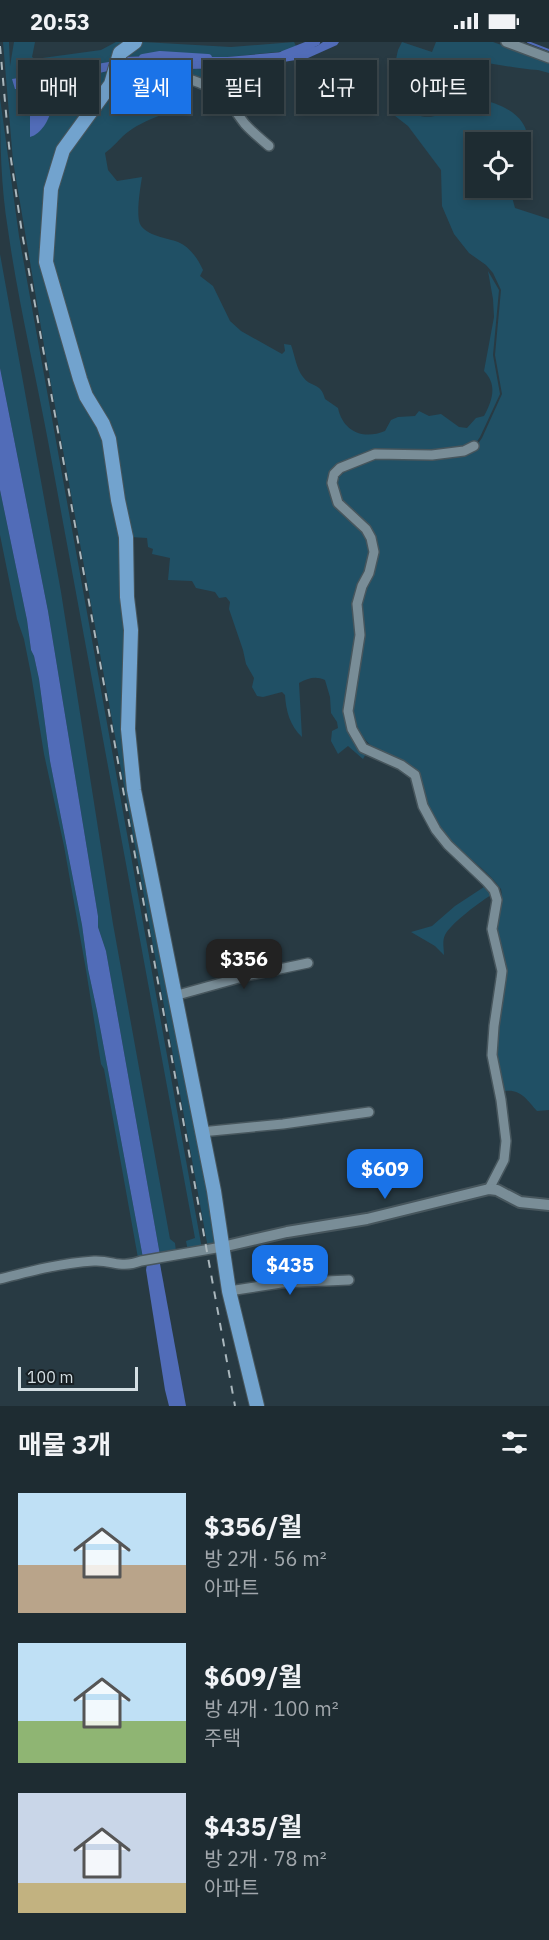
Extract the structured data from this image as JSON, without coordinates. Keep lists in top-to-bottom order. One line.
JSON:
{"scale_bar":"100 m","page":{"status":"20:53","chip":["매매","월세","필터","신규","아파트"],"price":["$356","$609","$435"],"scale":"100 m","heading":"매물 3개","list":[{"name":"$356/월","note":"방 2개 · 56 m² · 아파트"},{"name":"$609/월","note":"방 4개 · 100 m² · 주택"},{"name":"$435/월","note":"방 2개 · 78 m² · 아파트"}]}}
